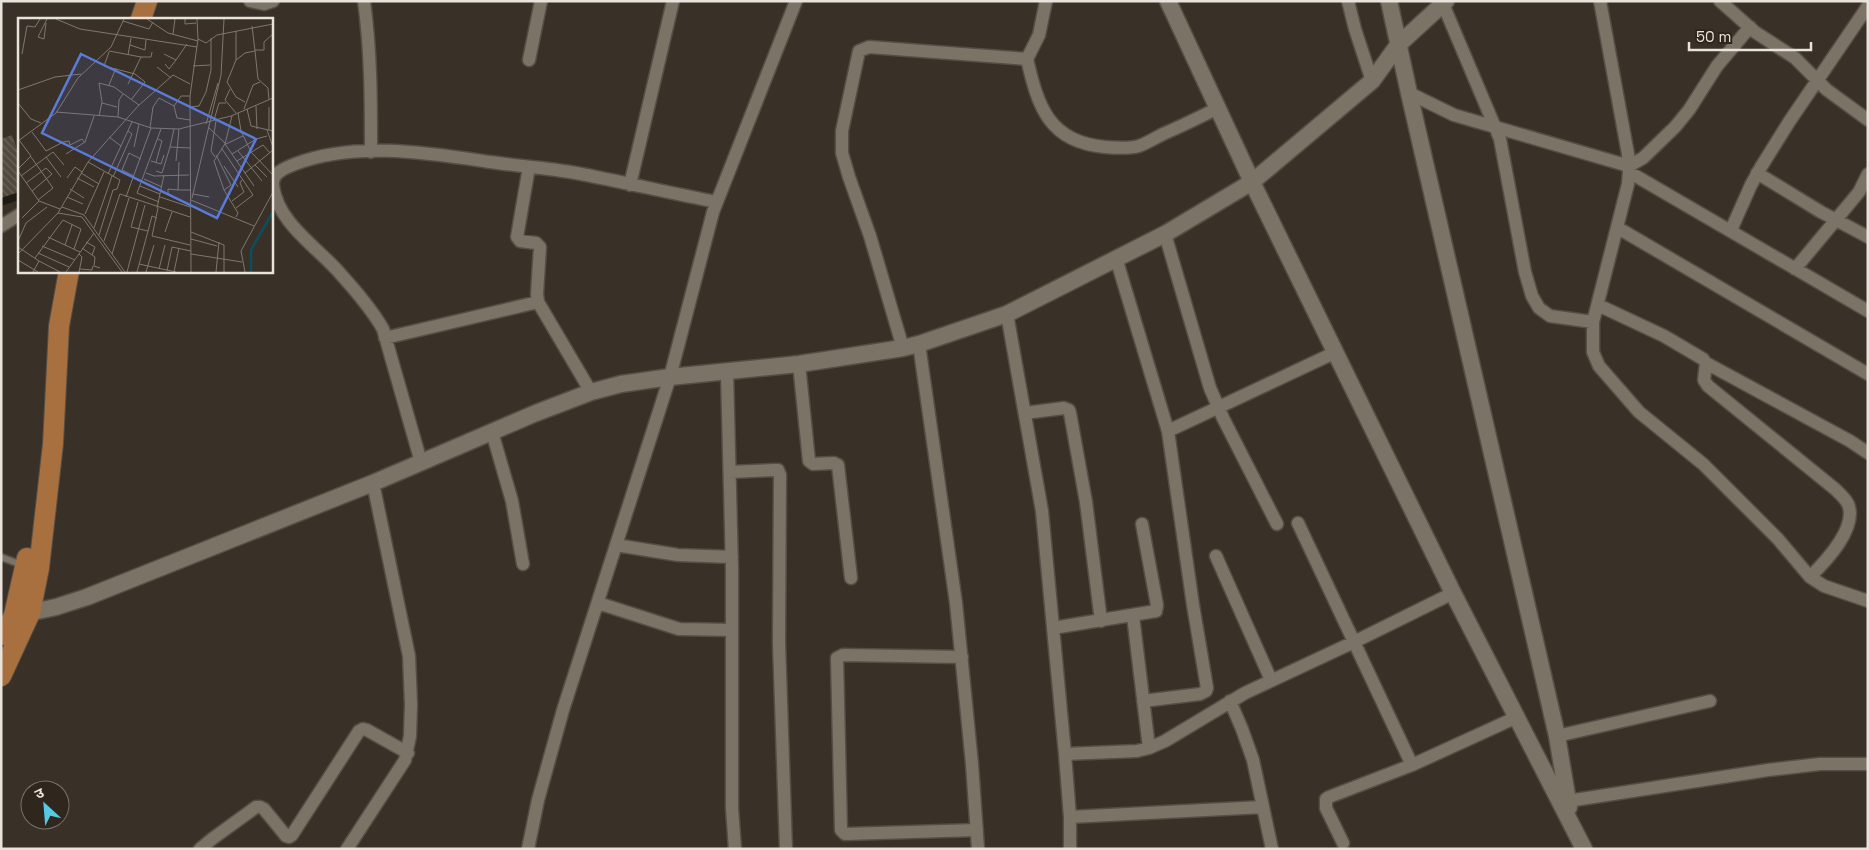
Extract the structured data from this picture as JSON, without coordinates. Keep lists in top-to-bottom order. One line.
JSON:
{"scale_bar":"50 m","north":"top left"}
